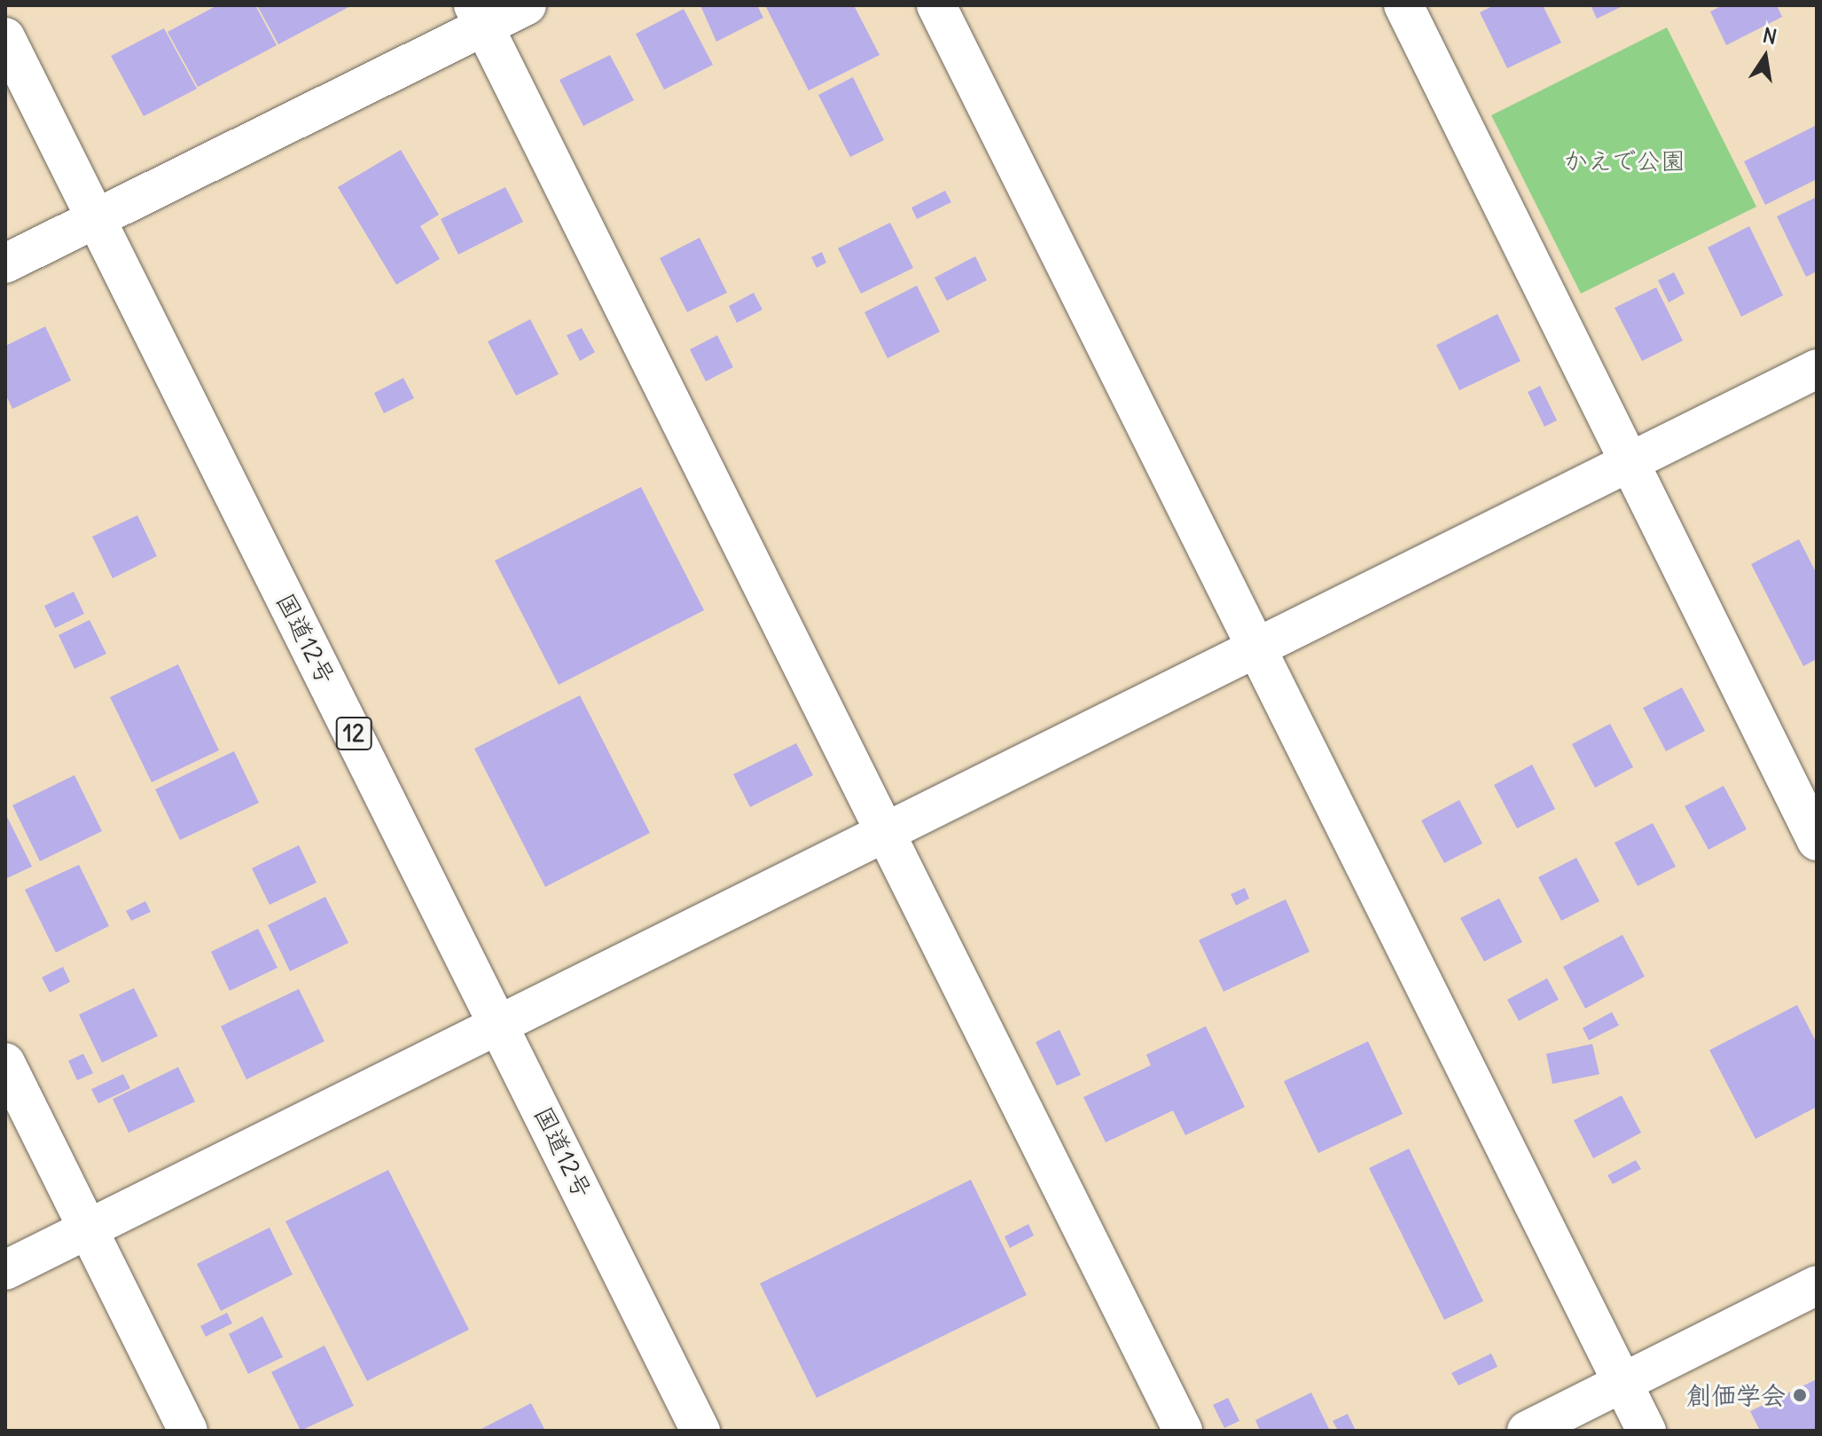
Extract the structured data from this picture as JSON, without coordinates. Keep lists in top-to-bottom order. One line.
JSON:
{"streets":{"main road":["国道12号","12"]},"parks":["かえで公園"],"places":["創価学会"],"north":"top"}
